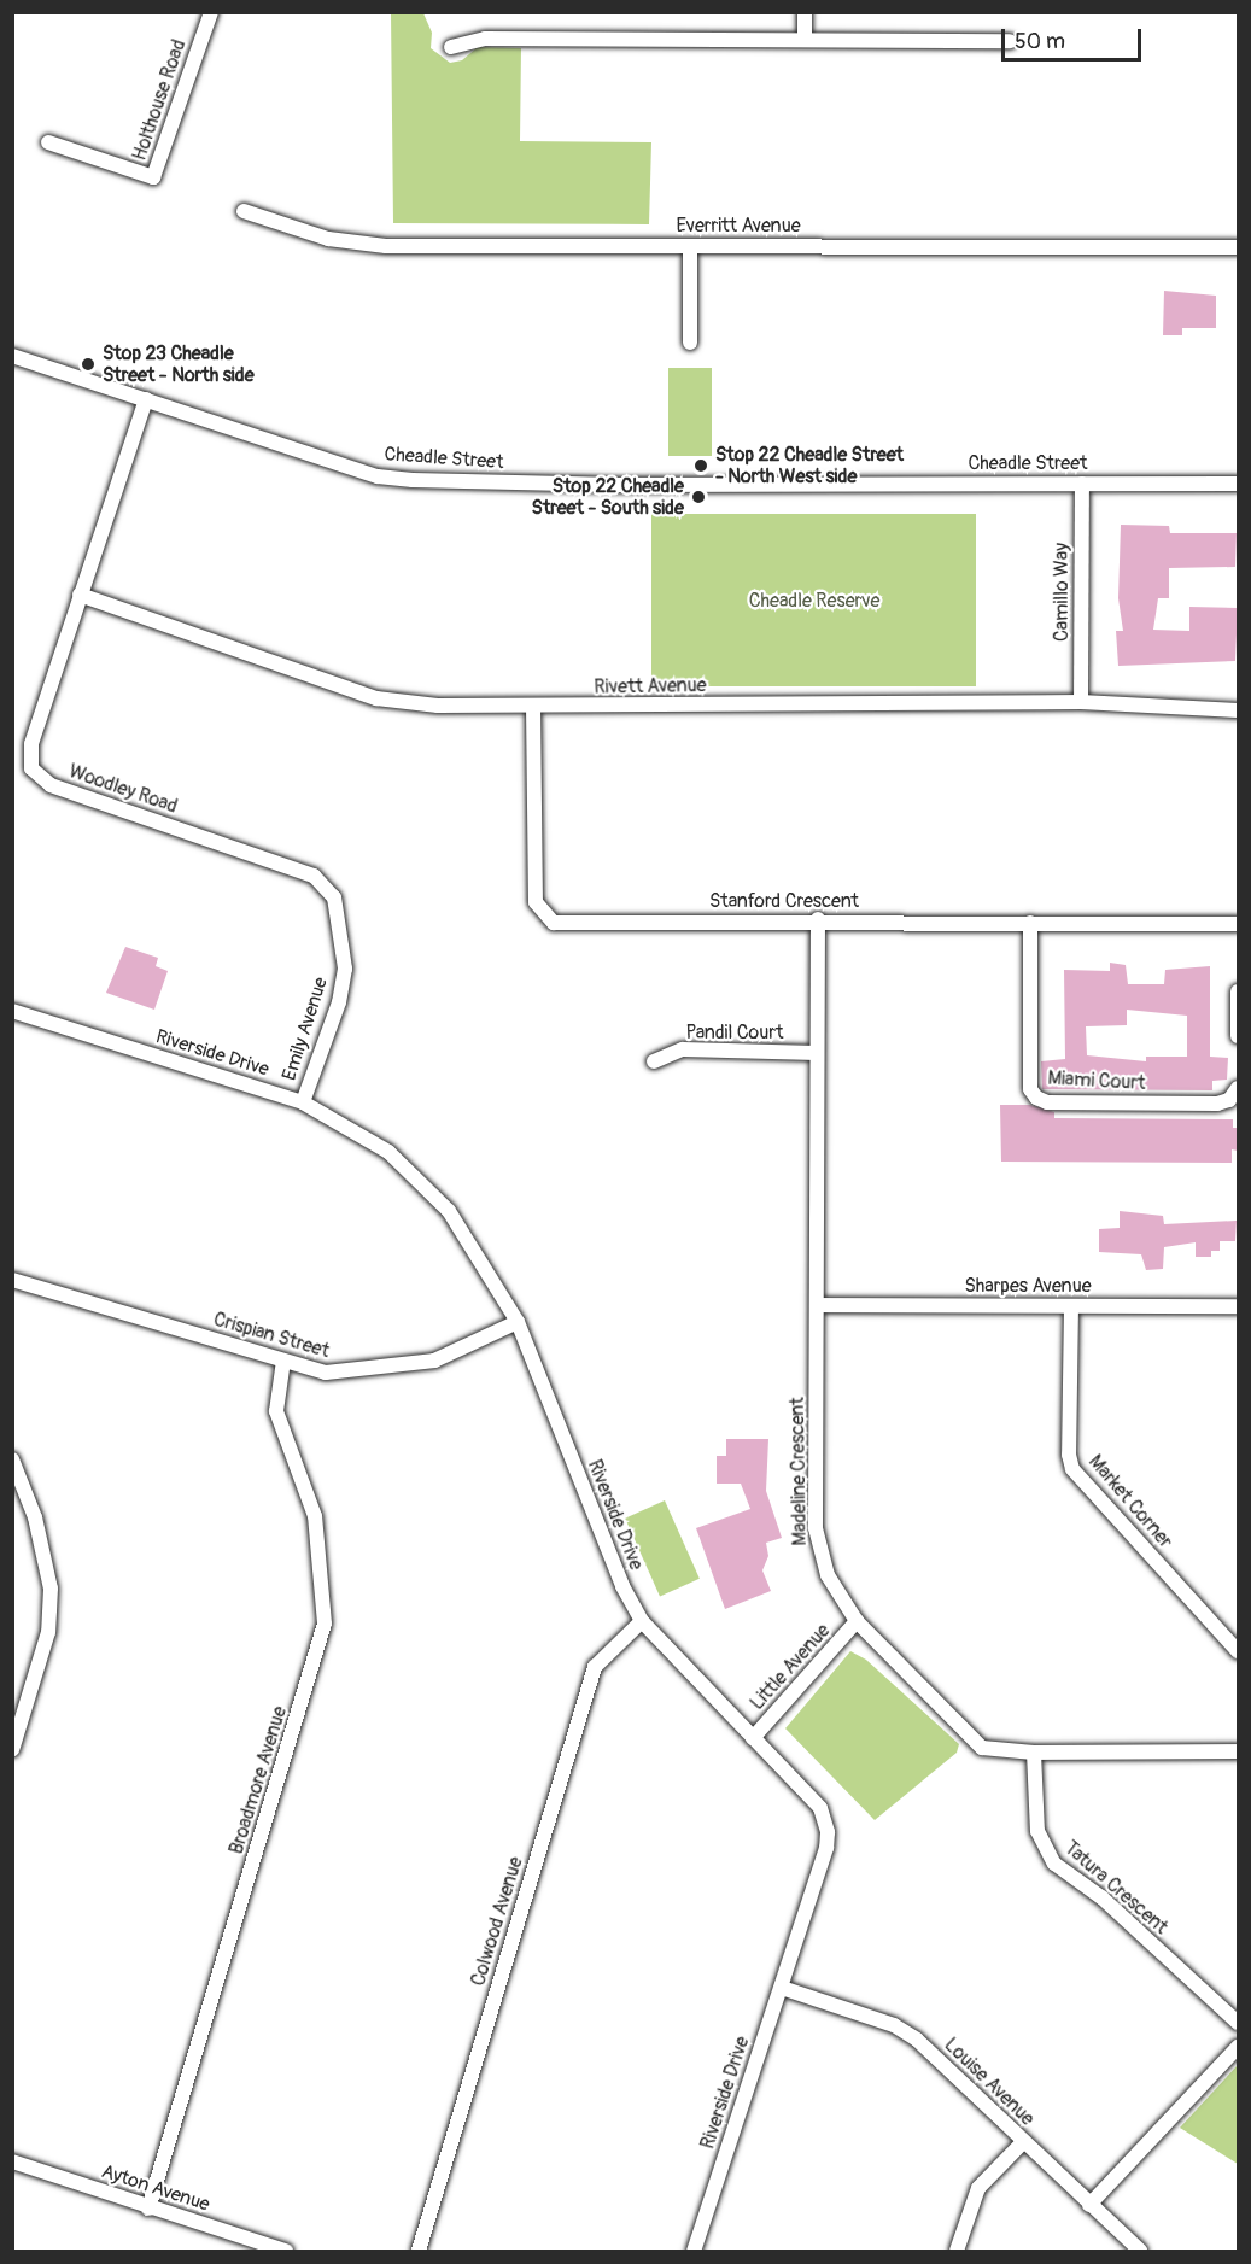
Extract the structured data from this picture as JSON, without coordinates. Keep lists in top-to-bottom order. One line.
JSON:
{"streets":{"street":["Holthouse Road","Everritt Avenue","Cheadle Street","Camillo Way","Rivett Avenue","Woodley Road","Stanford Crescent","Emily Avenue","Pandil Court","Riverside Drive","Miami Court","Sharpes Avenue","Crispian Street","Madeline Crescent","Market Corner","Little Avenue","Broadmore Avenue","Tatura Crescent","Colwood Avenue","Louise Avenue","Ayton Avenue"]},"crossings":[["Cheadle Street","Camillo Way"],["Cheadle Street","Woodley Road"],["Camillo Way","Rivett Avenue"],["Rivett Avenue","Woodley Road"],["Rivett Avenue","Stanford Crescent"],["Woodley Road","Emily Avenue"],["Stanford Crescent","Miami Court"],["Stanford Crescent","Madeline Crescent"],["Emily Avenue","Riverside Drive"],["Pandil Court","Madeline Crescent"],["Riverside Drive","Crispian Street"],["Riverside Drive","Little Avenue"],["Riverside Drive","Colwood Avenue"],["Riverside Drive","Louise Avenue"],["Sharpes Avenue","Madeline Crescent"],["Sharpes Avenue","Market Corner"],["Crispian Street","Broadmore Avenue"],["Madeline Crescent","Little Avenue"],["Madeline Crescent","Tatura Crescent"],["Broadmore Avenue","Ayton Avenue"]],"parks":["Cheadle Reserve"],"places":["Stop 23 Cheadle Street - North side","Stop 22 Cheadle Street - North West side","Stop 22 Cheadle Street - South side"],"scale_bar":"50 m"}
